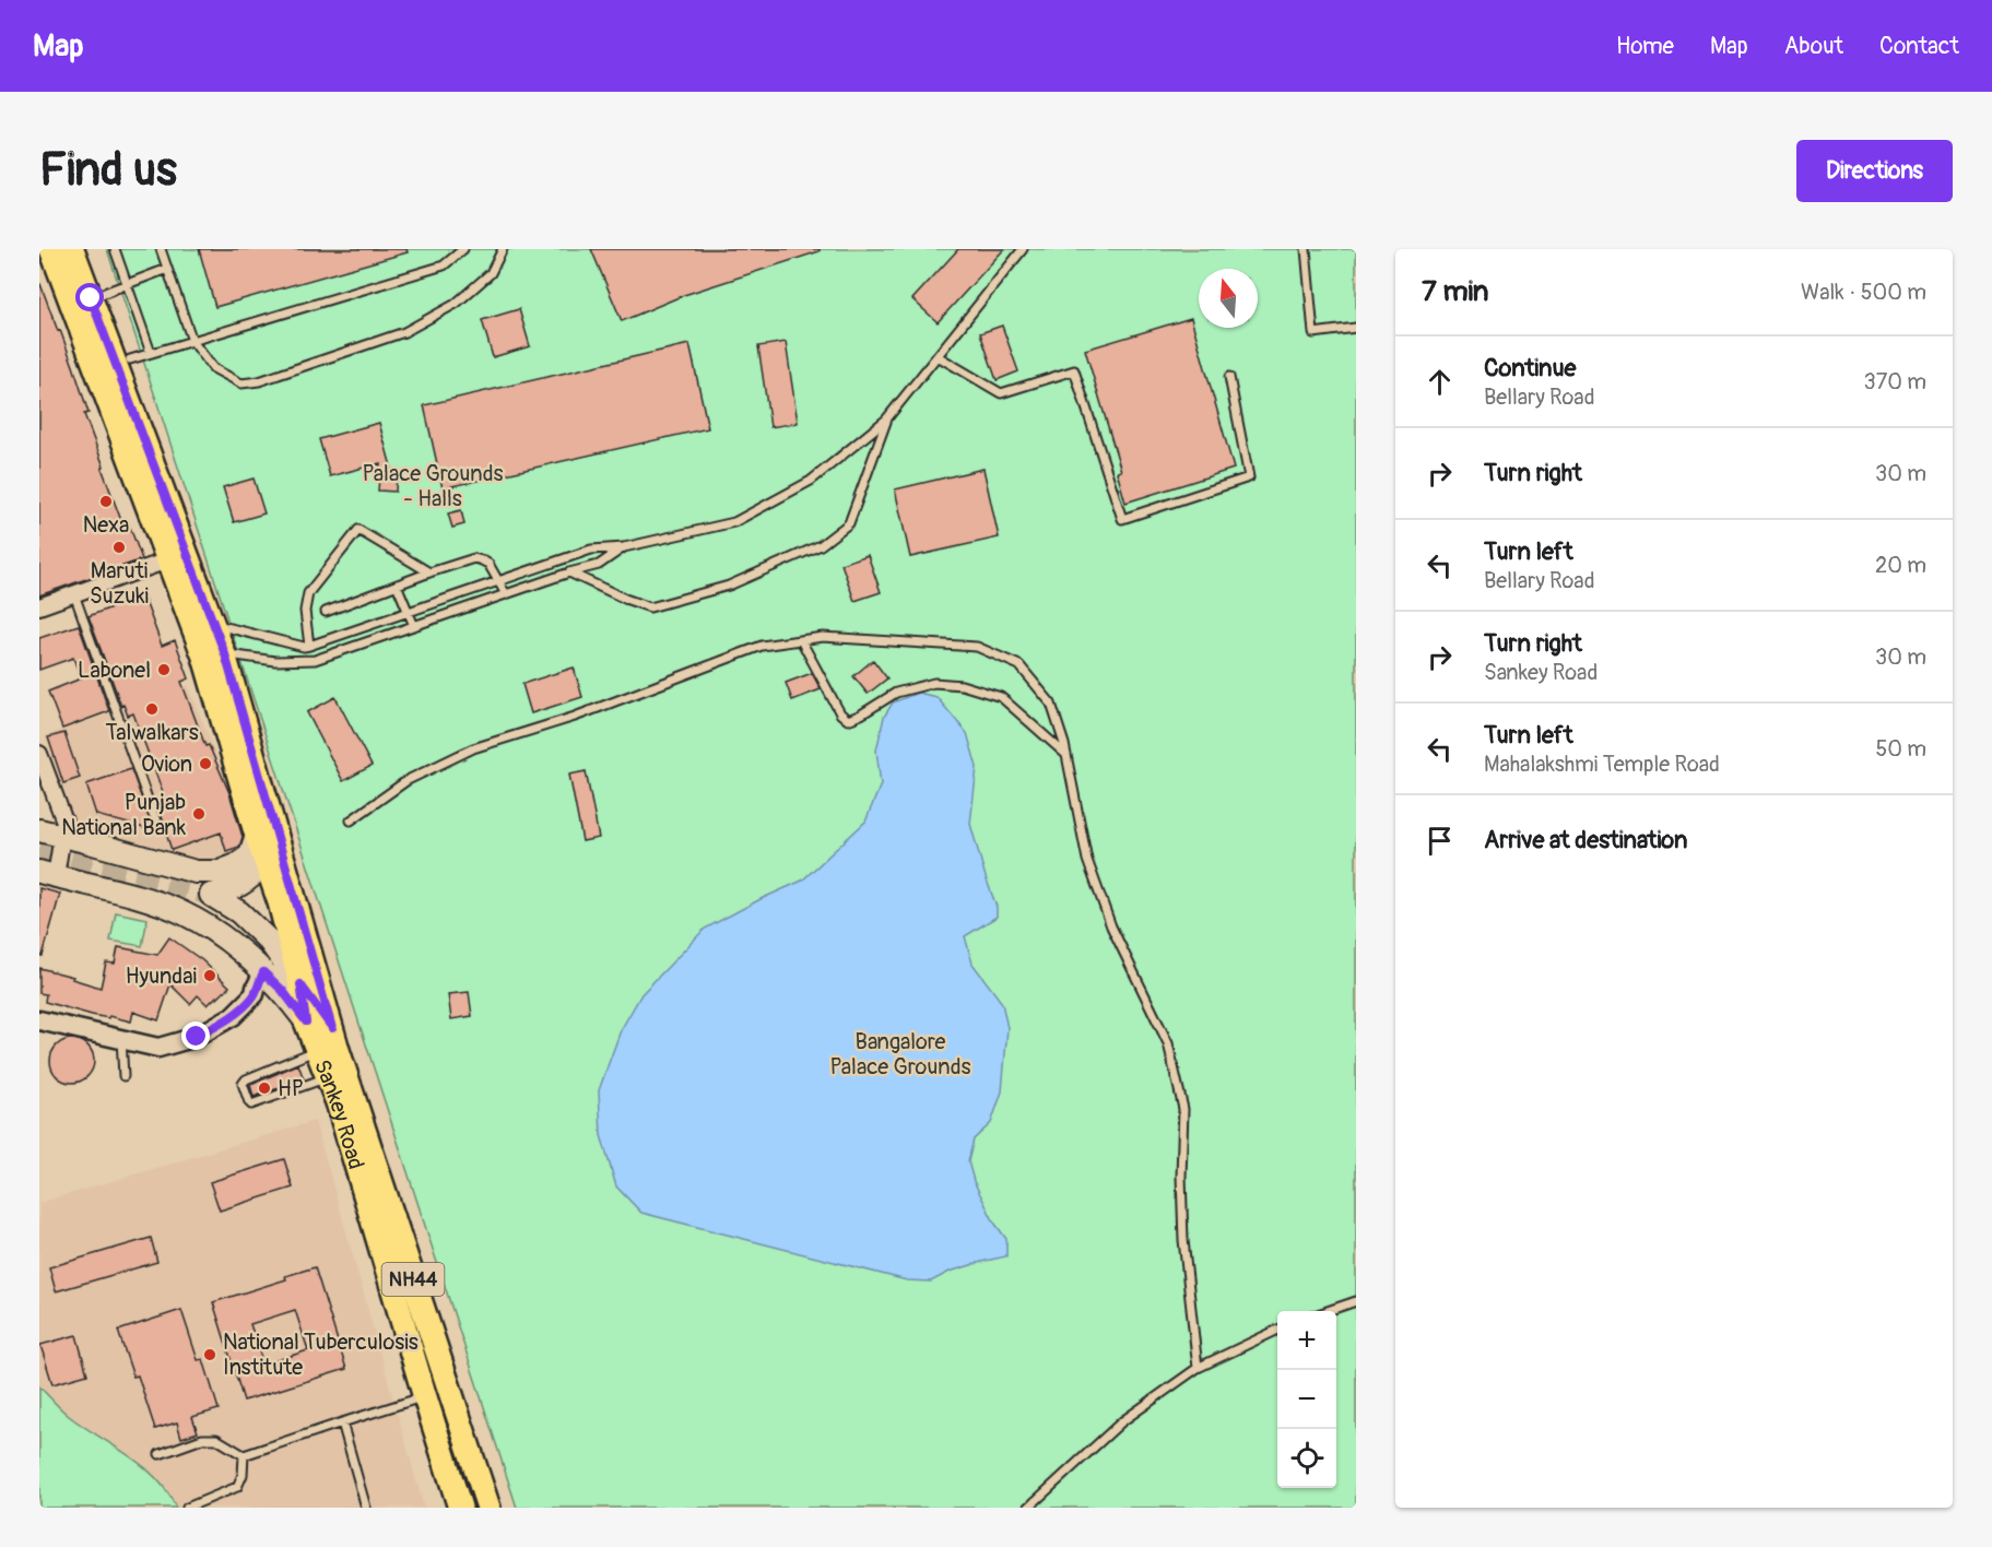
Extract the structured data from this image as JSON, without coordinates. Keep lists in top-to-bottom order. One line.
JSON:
{"streets":{"main road":["Sankey Road","NH44"]},"parks":["Palace Grounds - Halls","Bangalore Palace Grounds"],"places":["Nexa","Maruti Suzuki","Labonel","Talwalkars","Ovion","Punjab National Bank","Hyundai","HP","National Tuberculosis Institute"],"north":"top","page":{"header":"Map","nav":["Home","Map","About","Contact"],"buttons":"Directions","title":"Find us","heading":["7 min","Walk · 500 m"],"list":[["Continue","Bellary Road","370 m"],["Turn right","30 m"],["Turn left","Bellary Road","20 m"],["Turn right","Sankey Road","30 m"],["Turn left","Mahalakshmi Temple Road","50 m"],"Arrive at destination"],"map_buttons":["+","−"]}}
